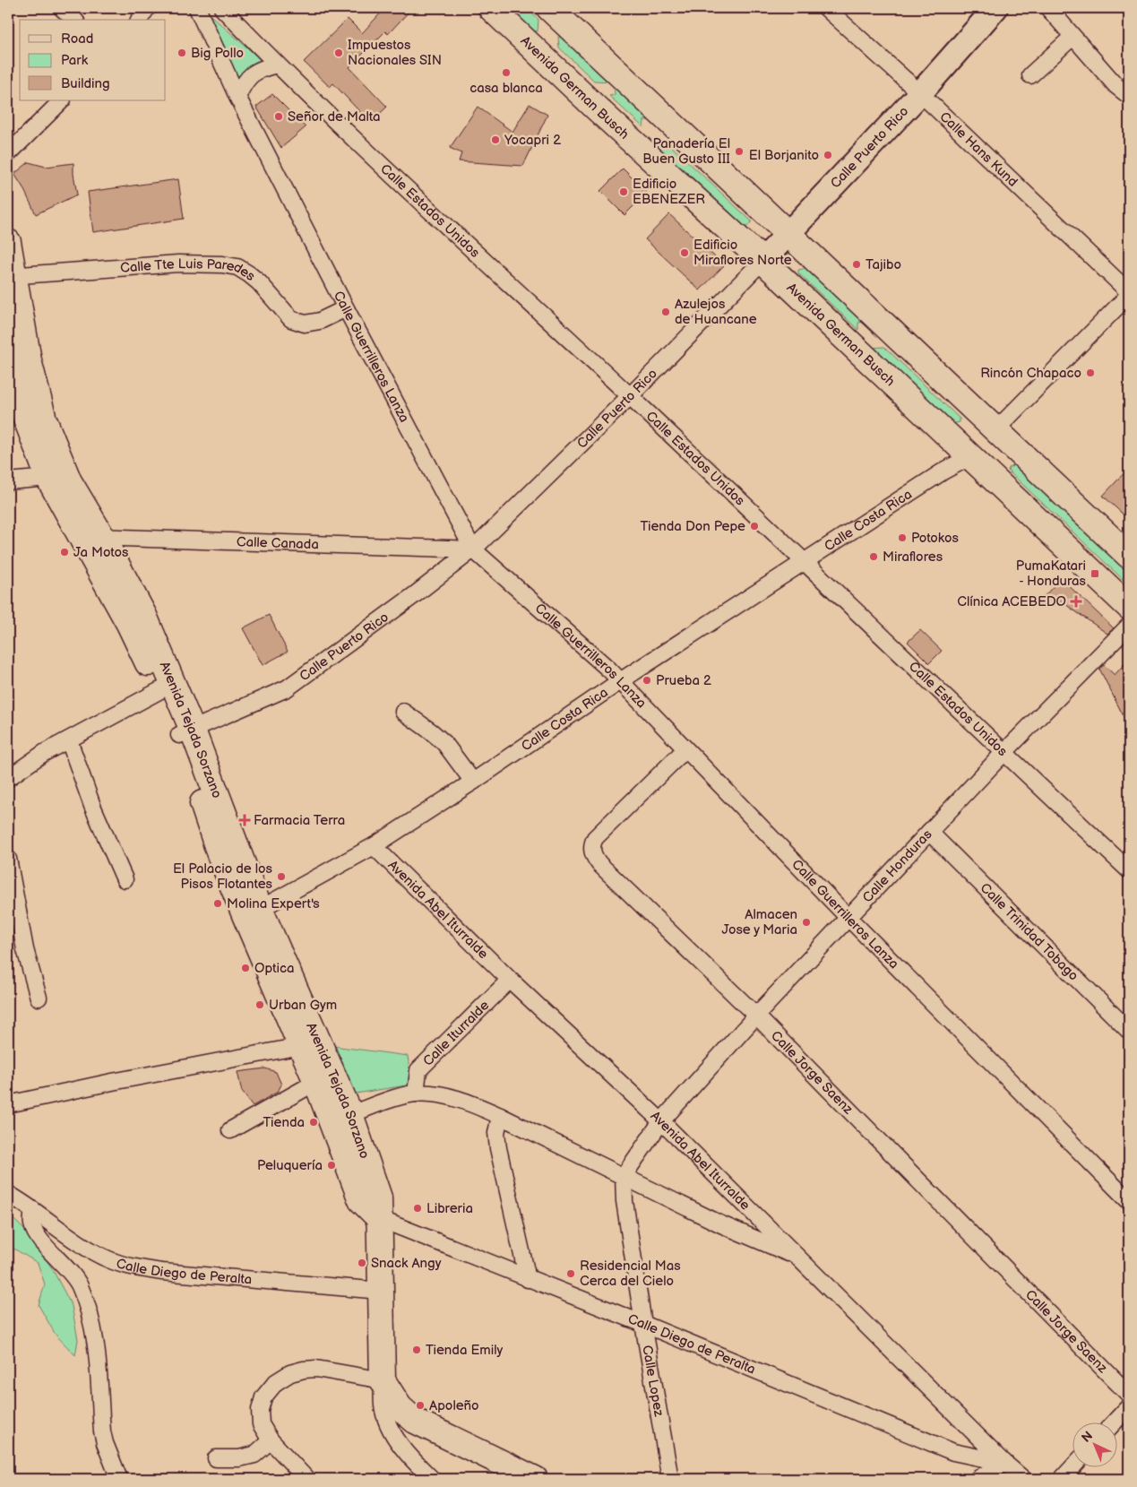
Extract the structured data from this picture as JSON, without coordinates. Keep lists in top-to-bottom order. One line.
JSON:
{"streets":{"main road":["Avenida German Busch","Avenida Tejada Sorzano"],"street":["Calle Puerto Rico","Calle Hans Kund","Calle Estados Unidos","Calle Tte Luis Paredes","Calle Guerrilleros Lanza","Calle Costa Rica","Calle Canada","Calle Honduras","Avenida Abel Iturralde","Calle Trinidad Tobago","Calle Iturralde","Calle Jorge Saenz","Calle Diego de Peralta","Calle Lopez"]},"crossings":[["Avenida German Busch","Calle Puerto Rico"],["Avenida German Busch","Calle Costa Rica"],["Calle Puerto Rico","Calle Hans Kund"],["Calle Puerto Rico","Calle Estados Unidos"],["Calle Puerto Rico","Calle Guerrilleros Lanza"],["Calle Puerto Rico","Calle Canada"],["Calle Puerto Rico","Avenida Tejada Sorzano"],["Calle Estados Unidos","Calle Costa Rica"],["Calle Estados Unidos","Calle Honduras"],["Calle Tte Luis Paredes","Calle Guerrilleros Lanza"],["Calle Tte Luis Paredes","Avenida Tejada Sorzano"],["Calle Guerrilleros Lanza","Calle Costa Rica"],["Calle Guerrilleros Lanza","Calle Canada"],["Calle Guerrilleros Lanza","Calle Honduras"],["Calle Guerrilleros Lanza","Calle Jorge Saenz"],["Calle Costa Rica","Avenida Tejada Sorzano"],["Calle Costa Rica","Avenida Abel Iturralde"],["Calle Canada","Avenida Tejada Sorzano"],["Avenida Tejada Sorzano","Calle Diego de Peralta"],["Calle Honduras","Avenida Abel Iturralde"],["Calle Honduras","Calle Trinidad Tobago"],["Calle Honduras","Calle Jorge Saenz"],["Calle Honduras","Calle Lopez"],["Avenida Abel Iturralde","Calle Iturralde"],["Avenida Abel Iturralde","Calle Diego de Peralta"],["Calle Diego de Peralta","Calle Lopez"]],"places":{"other":["Big Pollo","Impuestos Nacionales SIN","casa blanca","Señor de Malta","Yocapri 2","Panadería El Buen Gusto III","El Borjanito","Edificio EBENEZER","Edificio Miraflores Norte","Tajibo","Azulejos de Huancane","Rincón Chapaco","Tienda Don Pepe","Potokos","Ja Motos","Miraflores","Prueba 2","El Palacio de los Pisos Flotantes","Molina Expert's","Almacen Jose y Maria","Optica","Urban Gym","Tienda","Peluquería","Libreria","Snack Angy","Residencial Mas Cerca del Cielo","Tienda Emily","Apoleño"],"transit":["PumaKatari - Honduras"],"health":["Clínica ACEBEDO","Farmacia Terra"]},"legend":["Road","Park","Building"],"north":"top left"}
